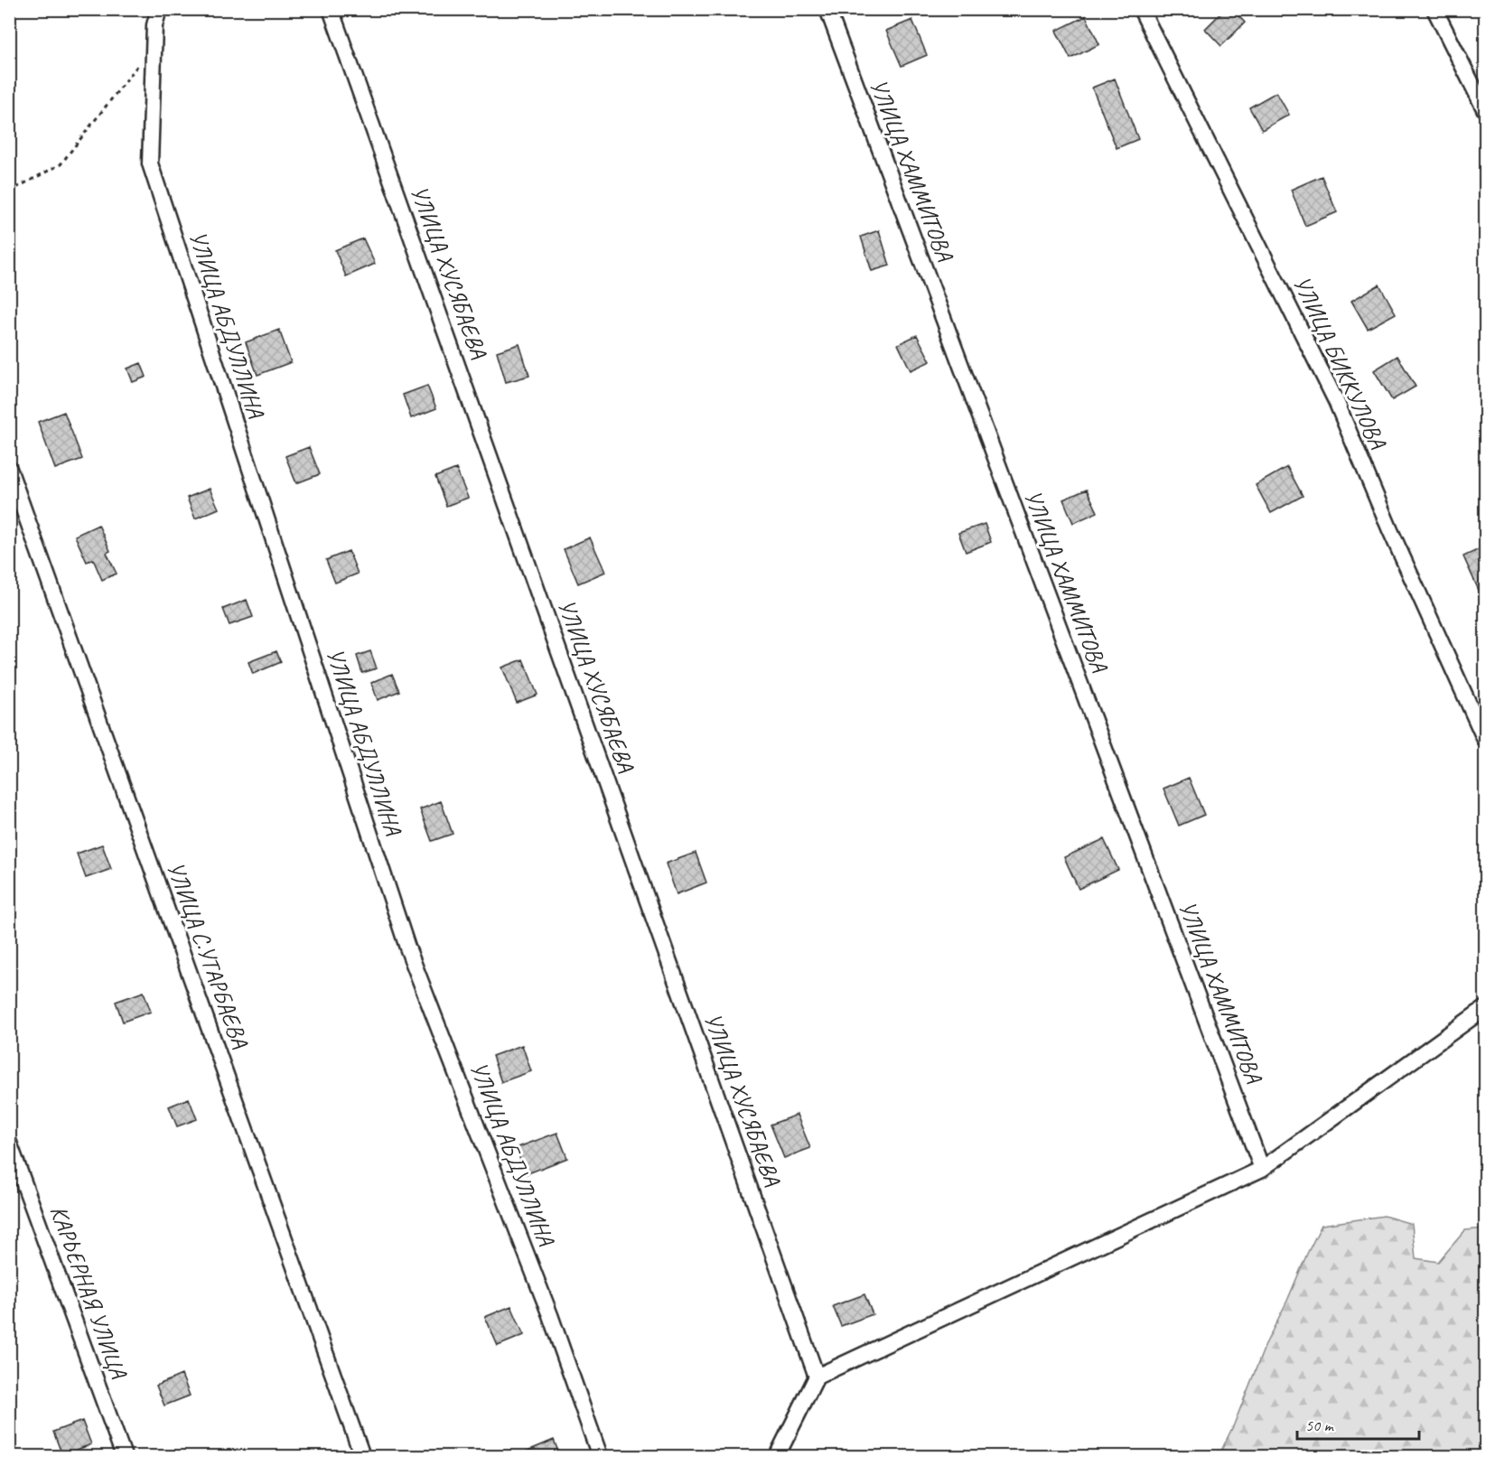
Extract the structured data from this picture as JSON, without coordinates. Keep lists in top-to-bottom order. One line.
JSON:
{"streets":{"street":["УЛИЦА ХАММИТОВА","УЛИЦА ХУСЯБАЕВА","УЛИЦА АБДУЛЛИНА","УЛИЦА БИККУЛОВА","УЛИЦА С.УТАРБАЕВА","КАРЬЕРНАЯ УЛИЦА"]},"scale_bar":"50 m"}
